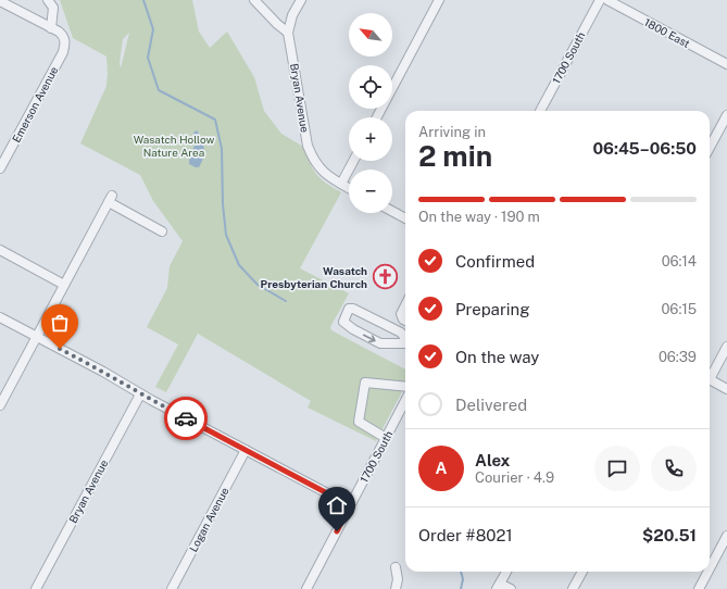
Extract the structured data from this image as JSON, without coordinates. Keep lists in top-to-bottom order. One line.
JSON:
{"streets":{"street":["1800 East","1700 South","Bryan Avenue","Emerson Avenue","Logan Avenue"]},"parks":["Wasatch Hollow Nature Area"],"places":{"church":["Wasatch Presbyterian Church"]},"north":"top left","page":{"map_buttons":["+","−"],"heading":["2 min","Arriving in","06:45–06:50"],"panel":["Alex","Courier · 4.9","Order #8021","$20.51"],"bar":"On the way · 190 m","list":[["Confirmed","06:14"],["Preparing","06:15"],["On the way","06:39"],"Delivered"],"round":"A"}}
